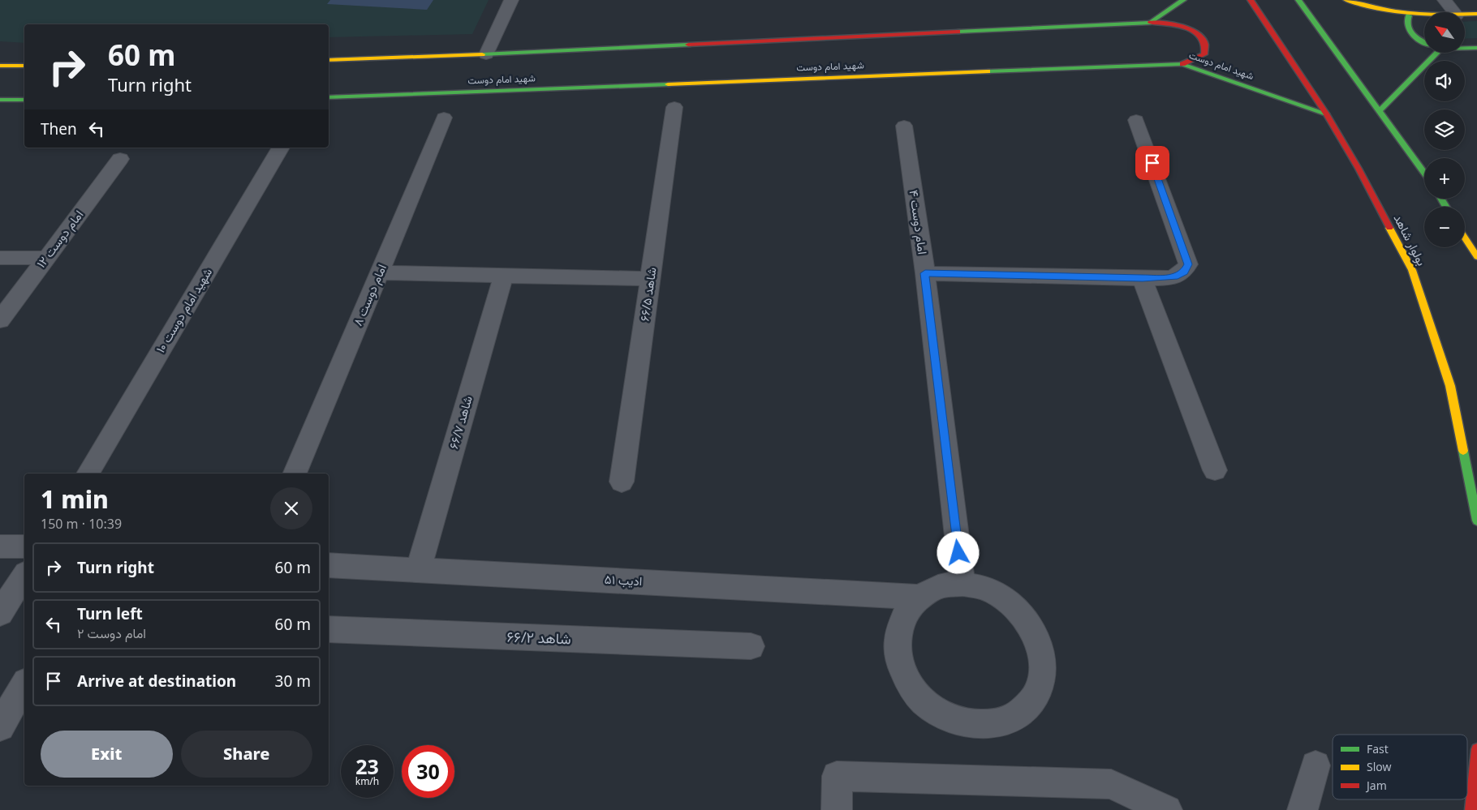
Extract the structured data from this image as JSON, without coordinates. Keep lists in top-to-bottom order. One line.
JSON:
{"streets":{"main road":["شهید امام دوست","بولوار شاهد"],"street":["امام دوست ۴","امام دوست ۱۲","شاهد ۶۶/۵","امام دوست ۸","شهید امام دوست ۱۰","شاهد ۶۶/۷","ادیب ۵۱","شاهد ۶۶/۲"]},"crossings":[["شهید امام دوست","بولوار شاهد"],["امام دوست ۴","ادیب ۵۱"],["شاهد ۶۶/۷","ادیب ۵۱"]],"legend":["Fast","Slow","Jam"],"north":"top left","page":{"map_buttons":["+","−"],"turn":["60 m","Turn right"],"then":"Then","heading":["1 min","150 m · 10:39"],"list":[{"name":"Turn right","value":"60 m"},{"name":"Turn left","note":"امام دوست ۲","value":"60 m"},{"name":"Arrive at destination","value":"30 m"}],"buttons":["Exit","Share"],"speed":"23 km/h","limit":"30"}}
